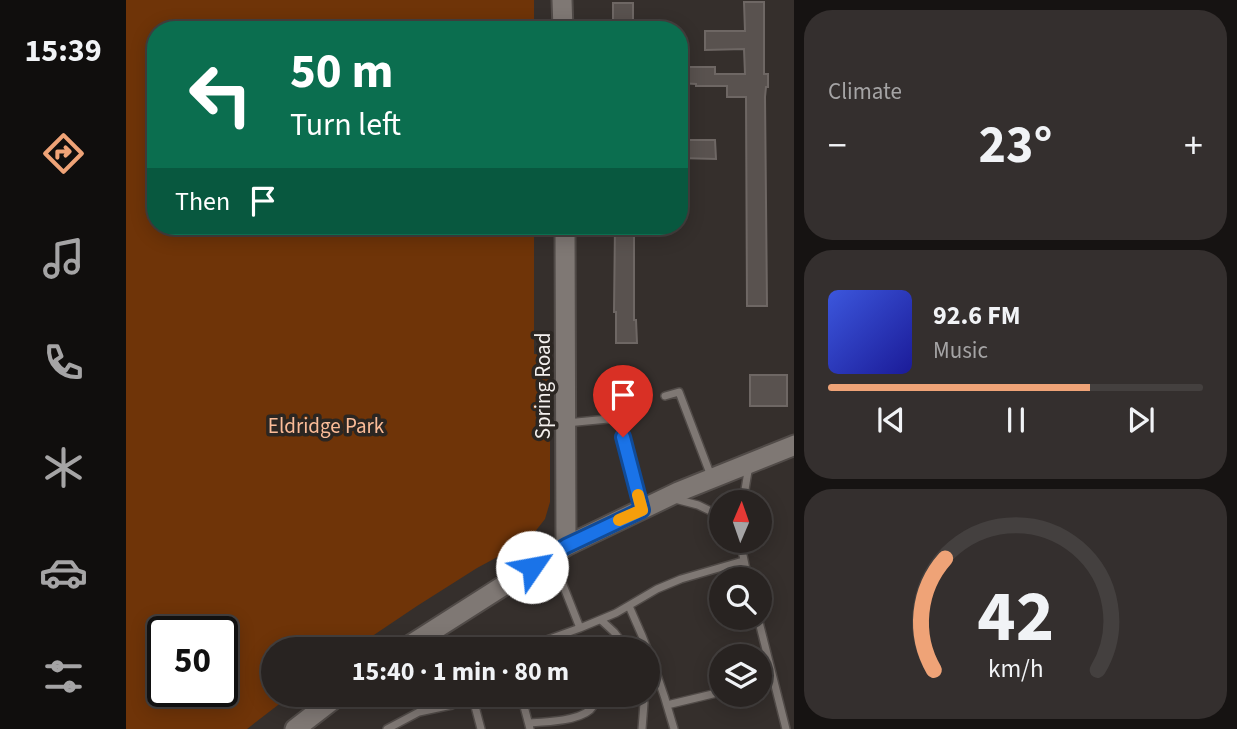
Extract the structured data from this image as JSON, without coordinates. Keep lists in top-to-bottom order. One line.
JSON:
{"streets":{"main road":["Spring Road"]},"parks":["Eldridge Park"],"north":"top","page":{"tabs":"15:39","tile":"Climate","turn":["50 m","Turn left"],"heat":["−","23°","+"],"then":"Then","song":["92.6 FM","Music"],"limit":"50","trip":"15:40 · 1 min · 80 m","gauge":["42","km/h"]}}
